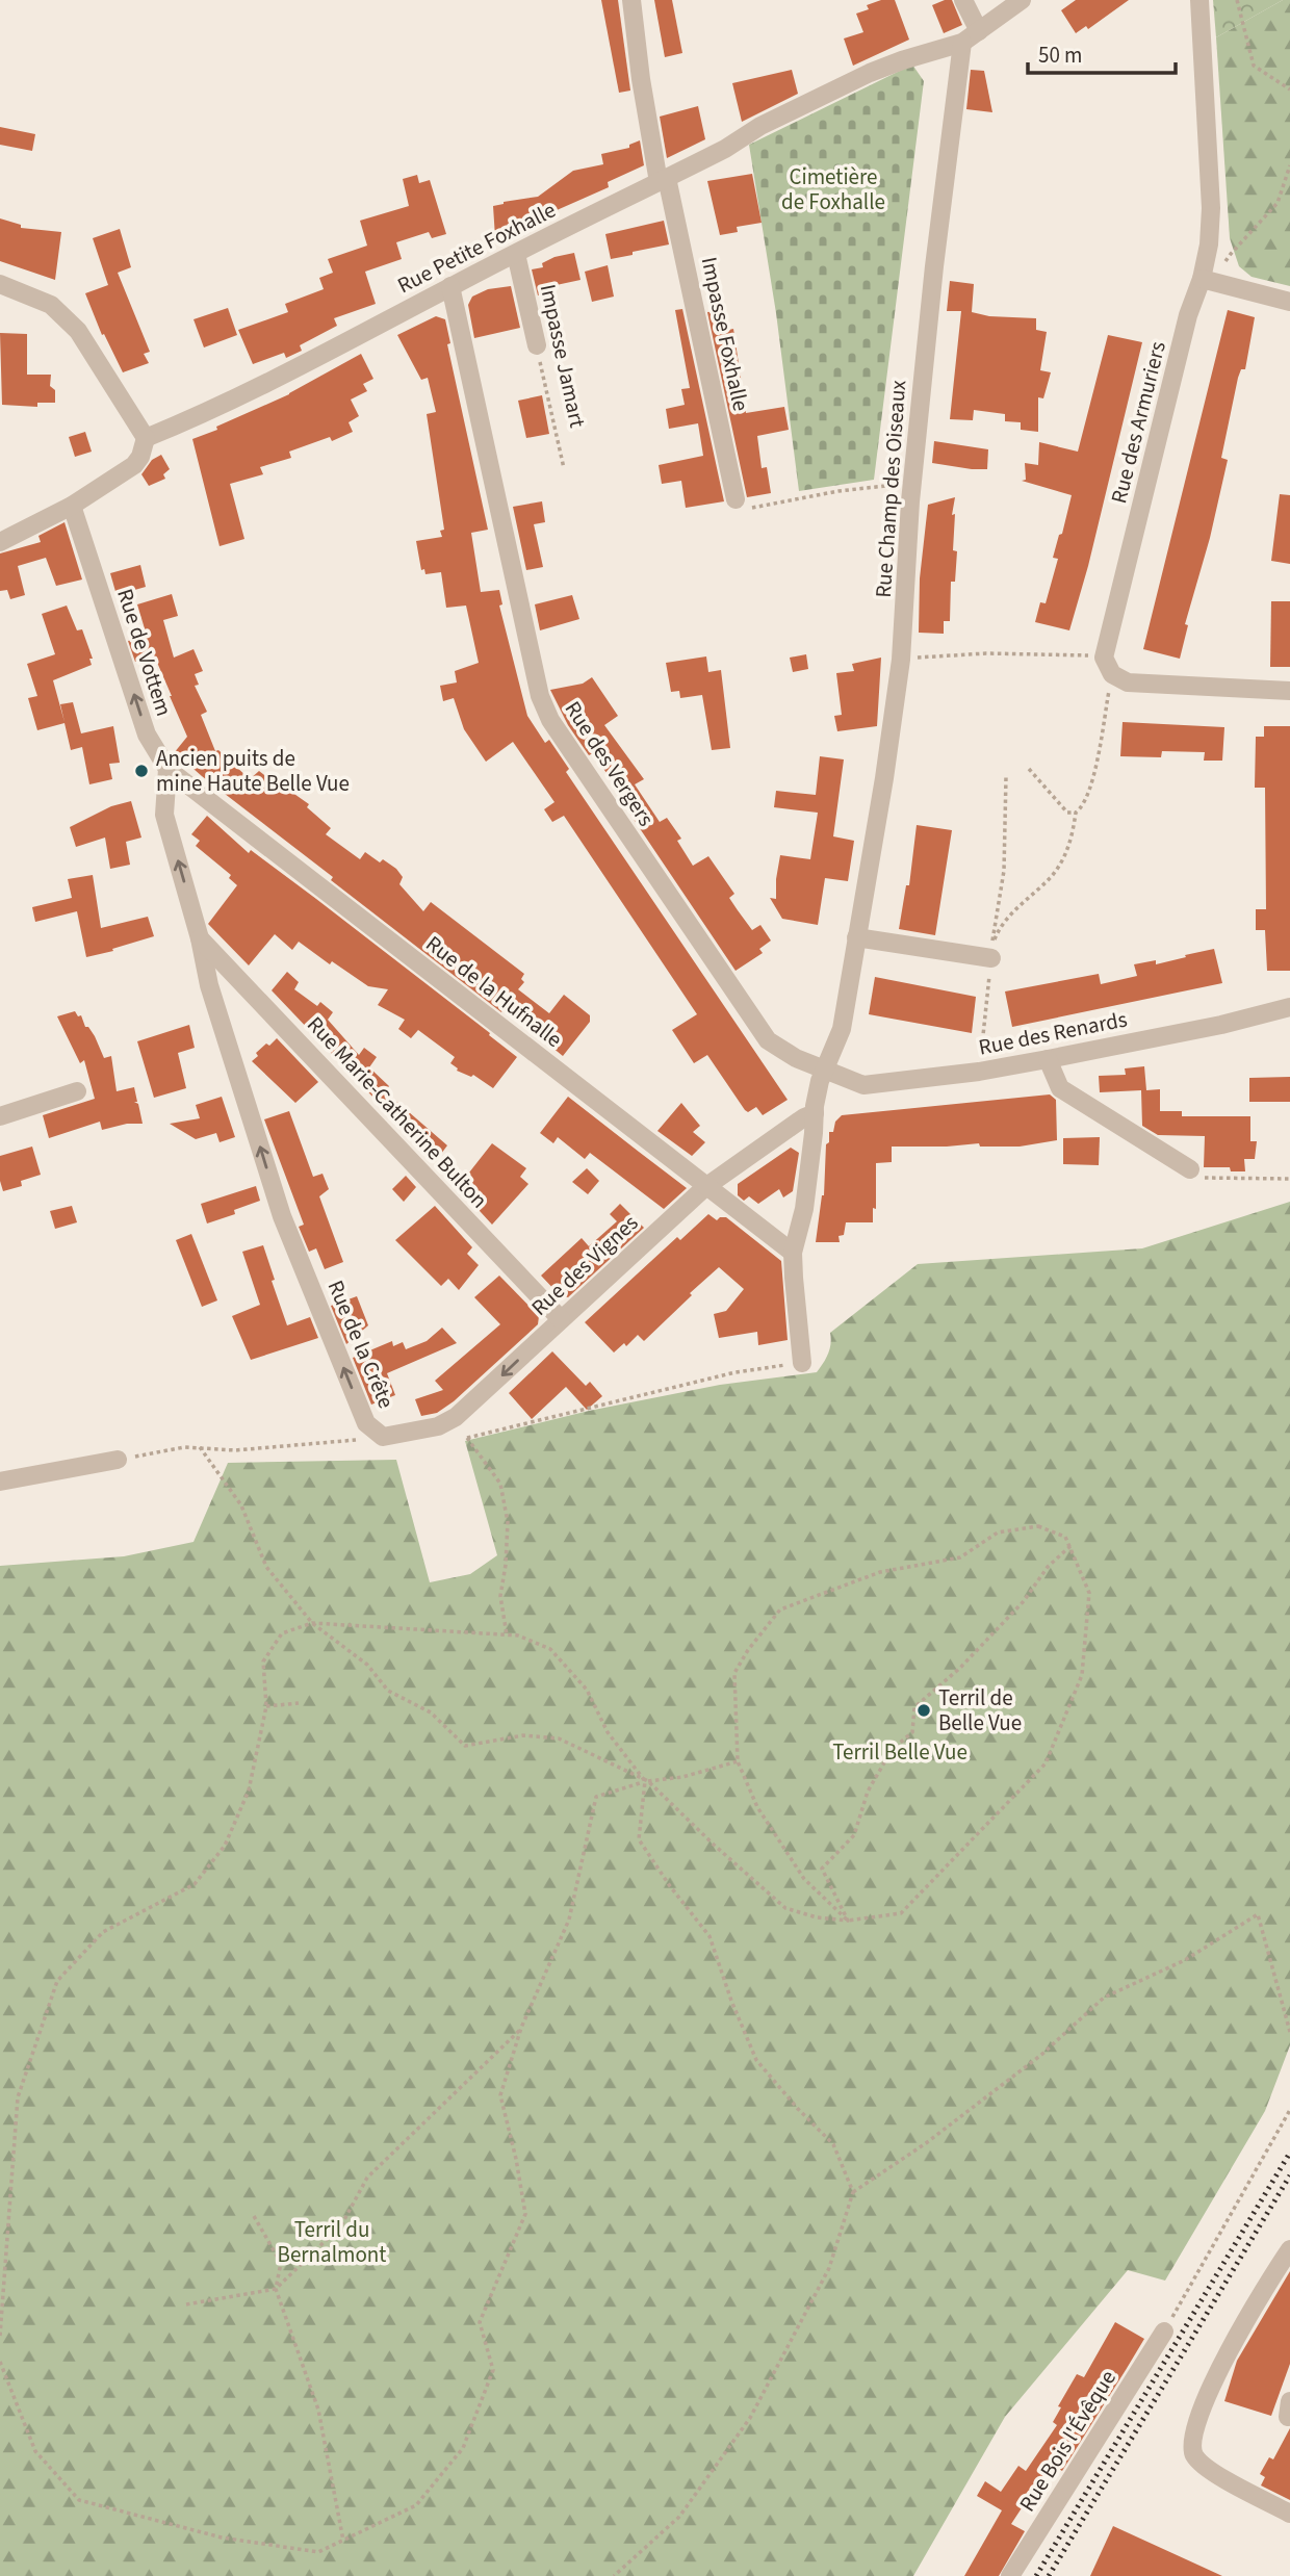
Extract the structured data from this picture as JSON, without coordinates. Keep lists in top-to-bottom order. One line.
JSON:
{"streets":{"street":["Rue Petite Foxhalle","Impasse Foxhalle","Impasse Jamart","Rue des Armuriers","Rue Champ des Oiseaux","Rue de Vottem","Rue des Vergers","Rue de la Hufnalle","Rue des Renards","Rue Marie-Catherine Bulton","Rue des Vignes","Rue de la Crête","Rue Bois l'Évêque"]},"crossings":[["Rue Petite Foxhalle","Impasse Foxhalle"],["Rue Petite Foxhalle","Impasse Jamart"],["Rue Petite Foxhalle","Rue Champ des Oiseaux"],["Rue Petite Foxhalle","Rue des Vergers"],["Rue Champ des Oiseaux","Rue des Vergers"],["Rue Champ des Oiseaux","Rue de la Hufnalle"],["Rue Champ des Oiseaux","Rue des Renards"],["Rue Champ des Oiseaux","Rue des Vignes"],["Rue de Vottem","Rue de la Hufnalle"],["Rue des Vergers","Rue des Renards"],["Rue de la Hufnalle","Rue des Vignes"],["Rue Marie-Catherine Bulton","Rue des Vignes"],["Rue Marie-Catherine Bulton","Rue de la Crête"],["Rue des Vignes","Rue de la Crête"]],"one_way":["Rue de Vottem","Rue de la Crête"],"parks":["Cimetière de Foxhalle","Terril Belle Vue","Terril du Bernalmont"],"places":["Ancien puits de mine Haute Belle Vue","Terril de Belle Vue"],"scale_bar":"50 m"}
